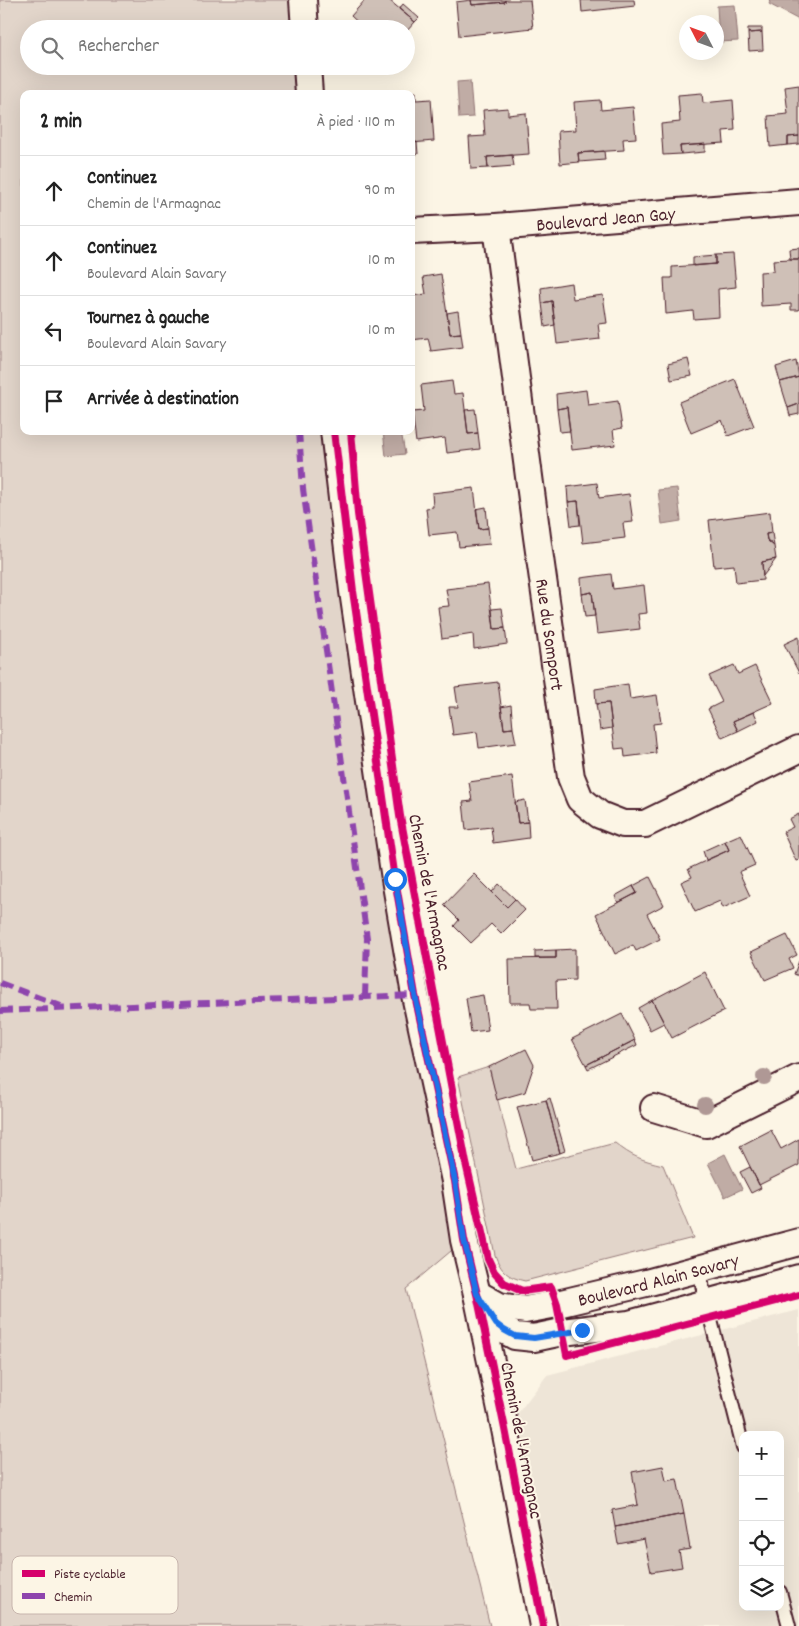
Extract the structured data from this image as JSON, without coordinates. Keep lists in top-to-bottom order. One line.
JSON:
{"streets":{"street":["Boulevard Jean Gay","Rue du Somport","Chemin de l'Armagnac","Boulevard Alain Savary"]},"crossings":[["Boulevard Jean Gay","Rue du Somport"],["Chemin de l'Armagnac","Boulevard Alain Savary"]],"legend":["Piste cyclable","Chemin"],"north":"top left","page":{"search":"Rechercher","heading":["2 min","À pied · 110 m"],"list":[["Continuez","Chemin de l'Armagnac","90 m"],["Continuez","Boulevard Alain Savary","10 m"],["Tournez à gauche","Boulevard Alain Savary","10 m"],"Arrivée à destination"],"map_buttons":["+","−"]}}
